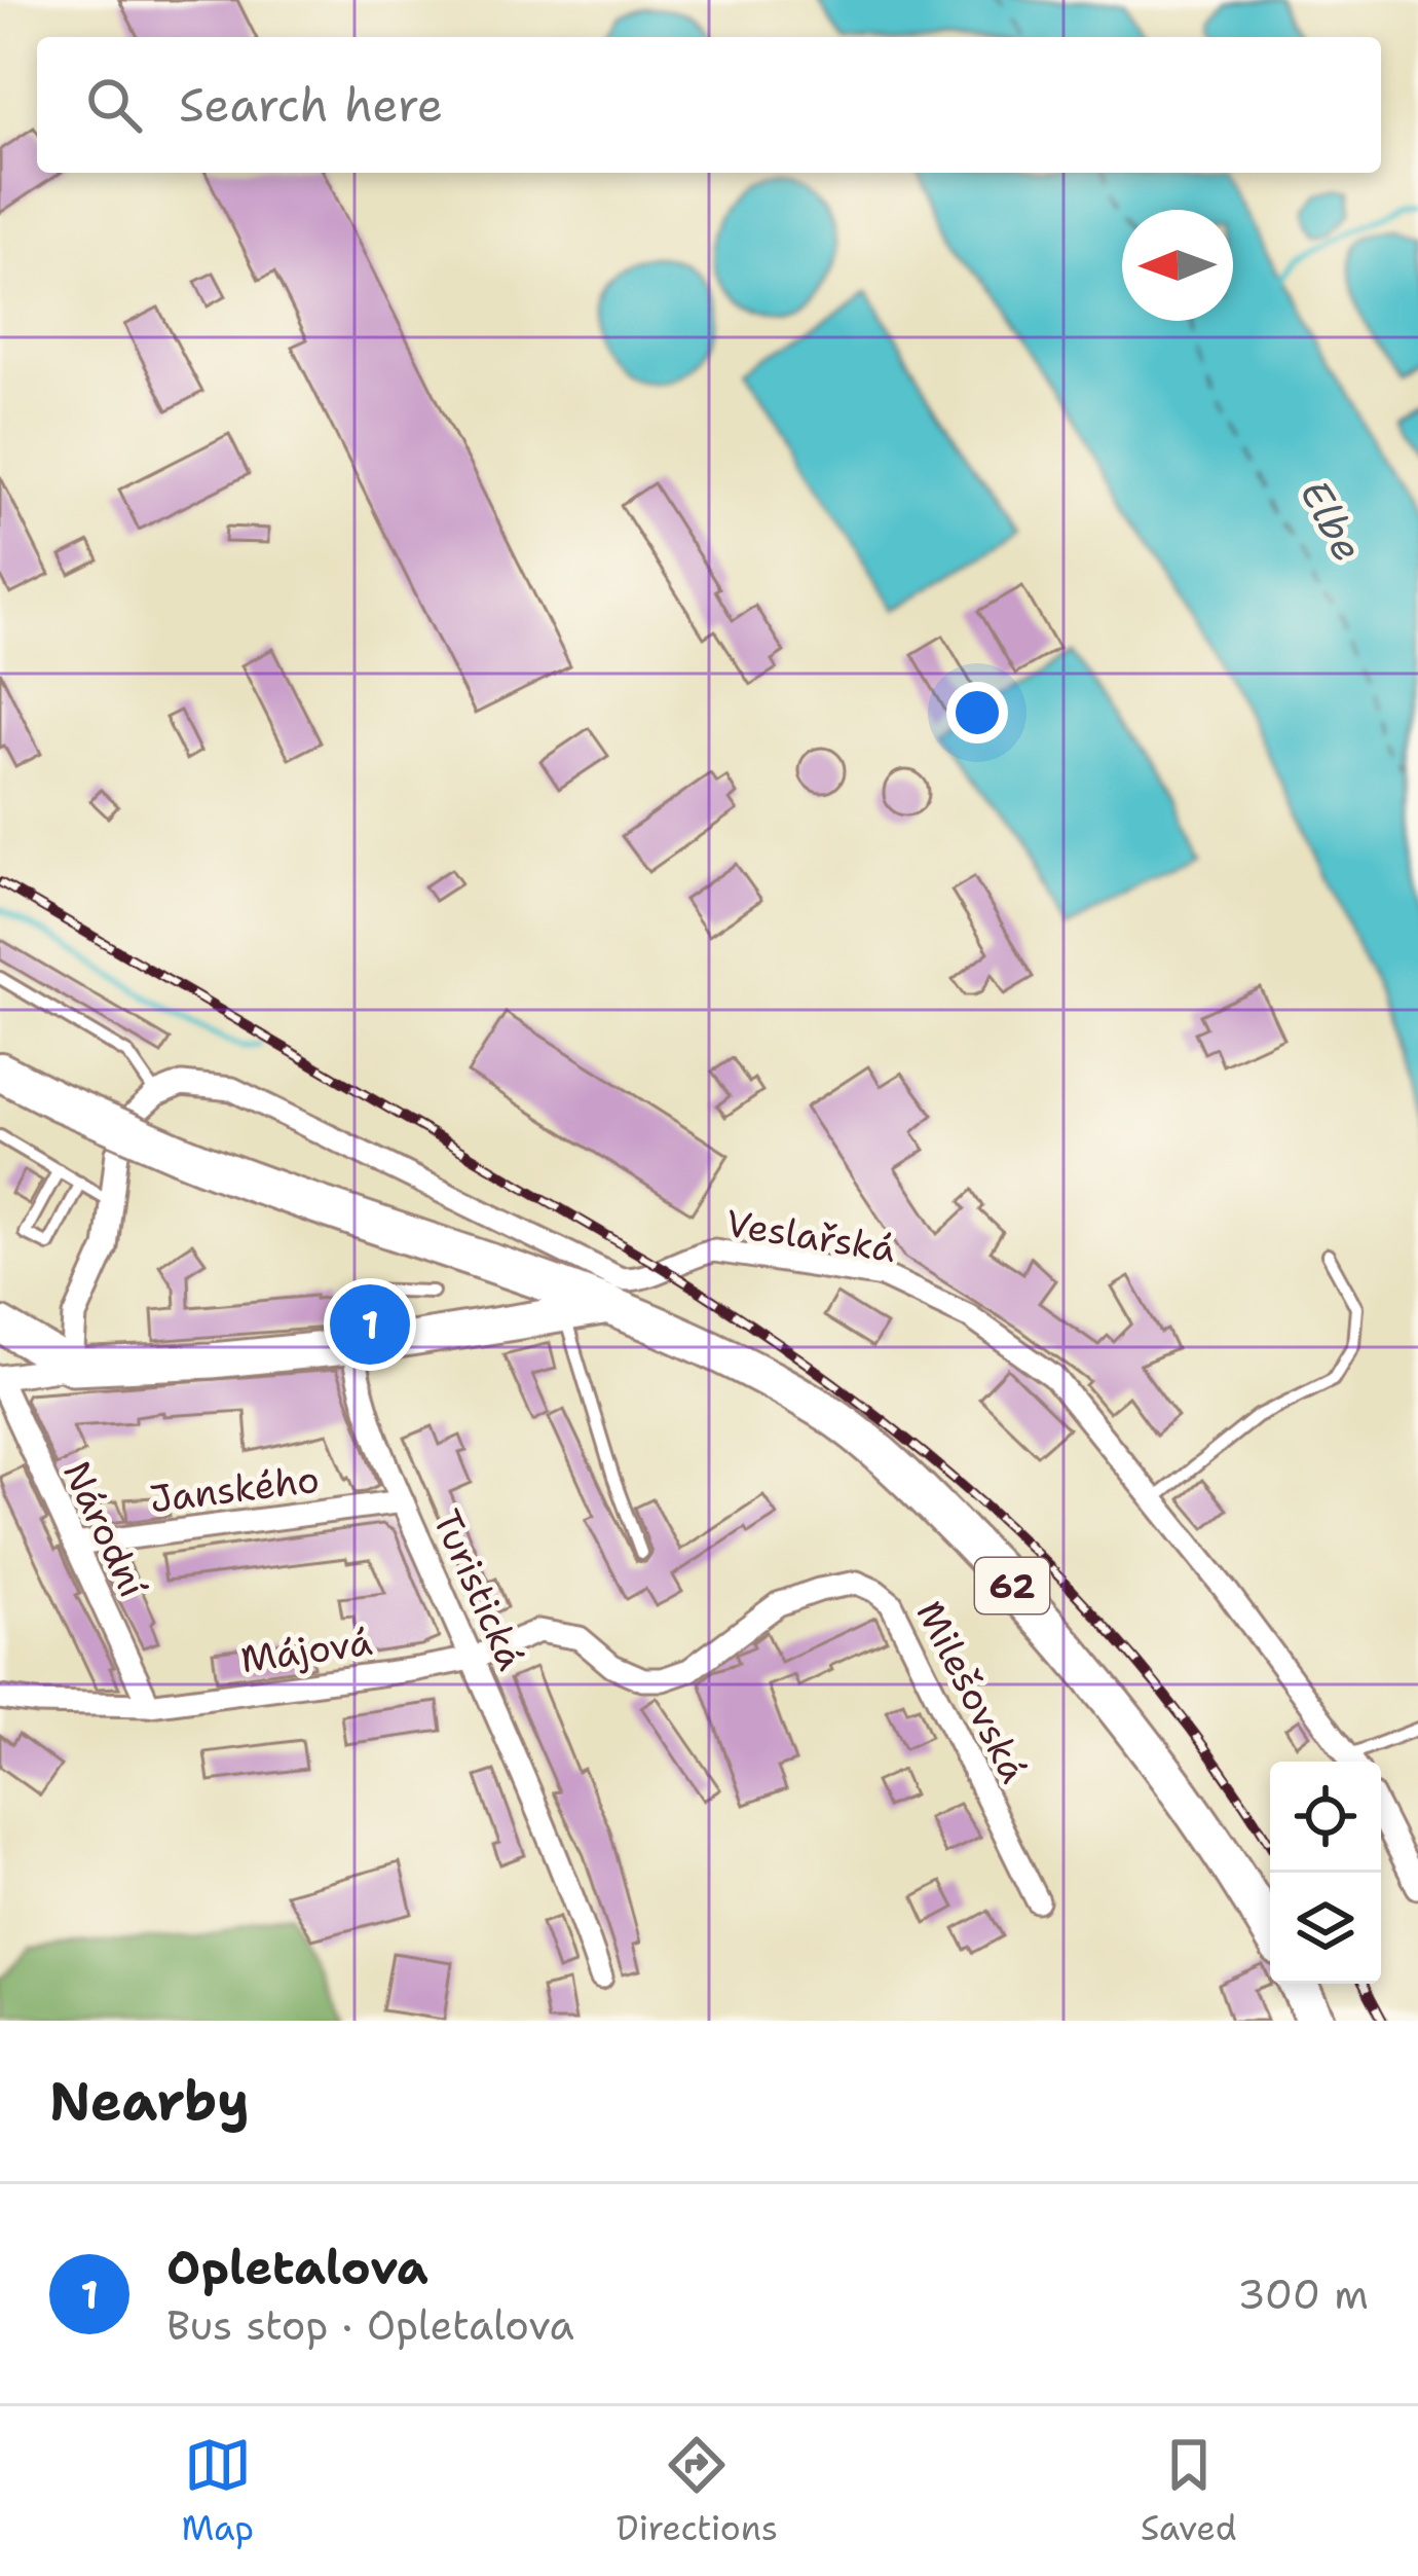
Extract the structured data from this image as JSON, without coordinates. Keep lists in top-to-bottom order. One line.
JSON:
{"streets":{"main road":["62"],"street":["Veslařská","Janského","Národní","Turistická","Májová","Milešovská"]},"crossings":[["Janského","Národní"],["Janského","Turistická"],["Národní","Májová"],["Turistická","Májová"],["Turistická","Milešovská"],["Májová","Milešovská"]],"water":["Elbe"],"north":"left","page":{"search":"Search here","pins":"1","heading":"Nearby","list":[{"mark":"1","name":"Opletalova","note":"Bus stop · Opletalova","value":"300 m"}],"nav":["Map","Directions","Saved"]}}
